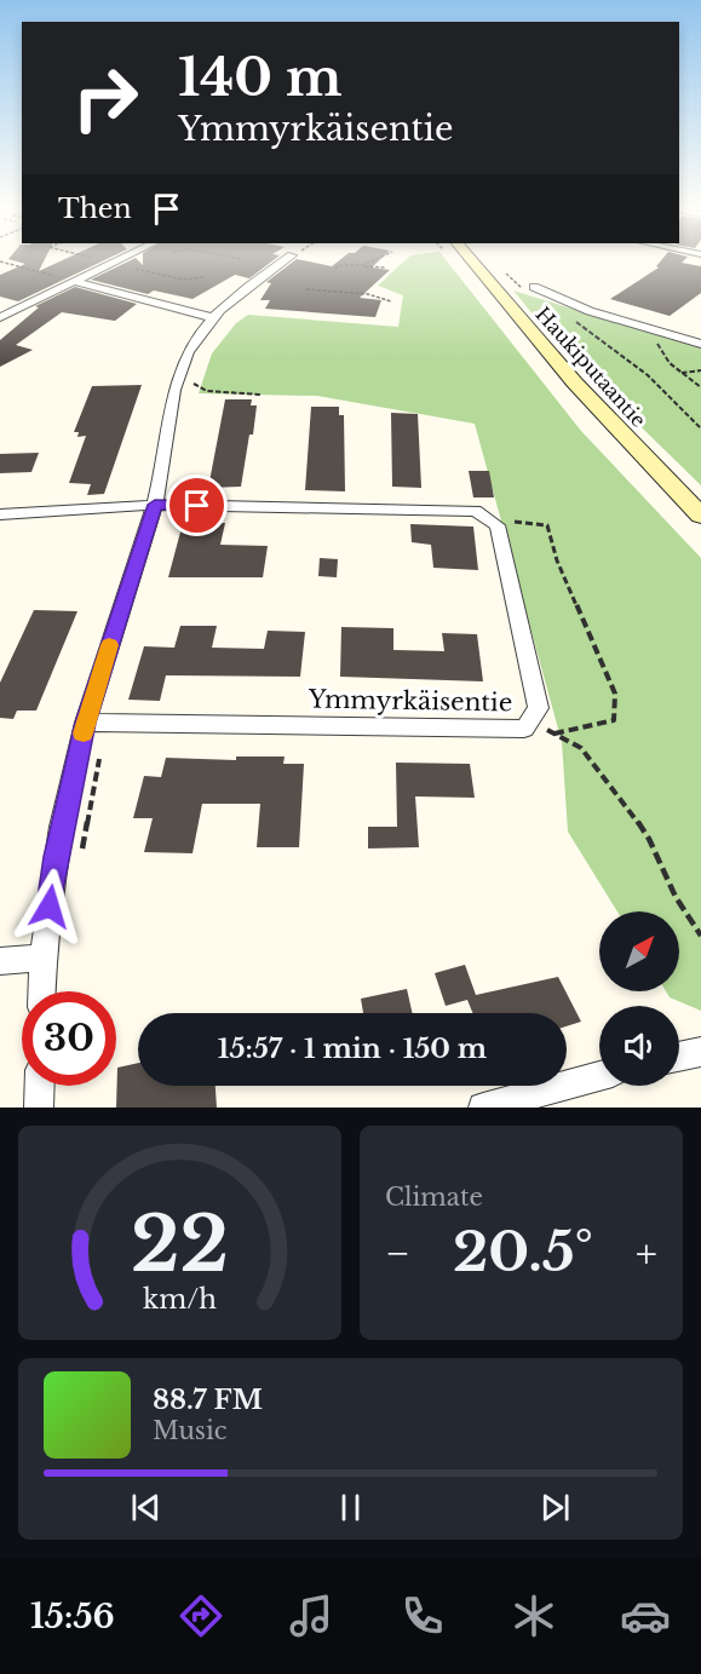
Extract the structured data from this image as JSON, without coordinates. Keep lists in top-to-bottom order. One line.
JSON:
{"streets":{"main road":["Haukiputaantie"],"street":["Ymmyrkäisentie"]},"north":"top right","page":{"turn":["140 m","Ymmyrkäisentie"],"then":"Then","limit":"30","trip":"15:57 · 1 min · 150 m","tile":"Climate","heat":["−","20.5°","+"],"song":["88.7 FM","Music"],"tabs":"15:56","gauge":["22","km/h"]}}
